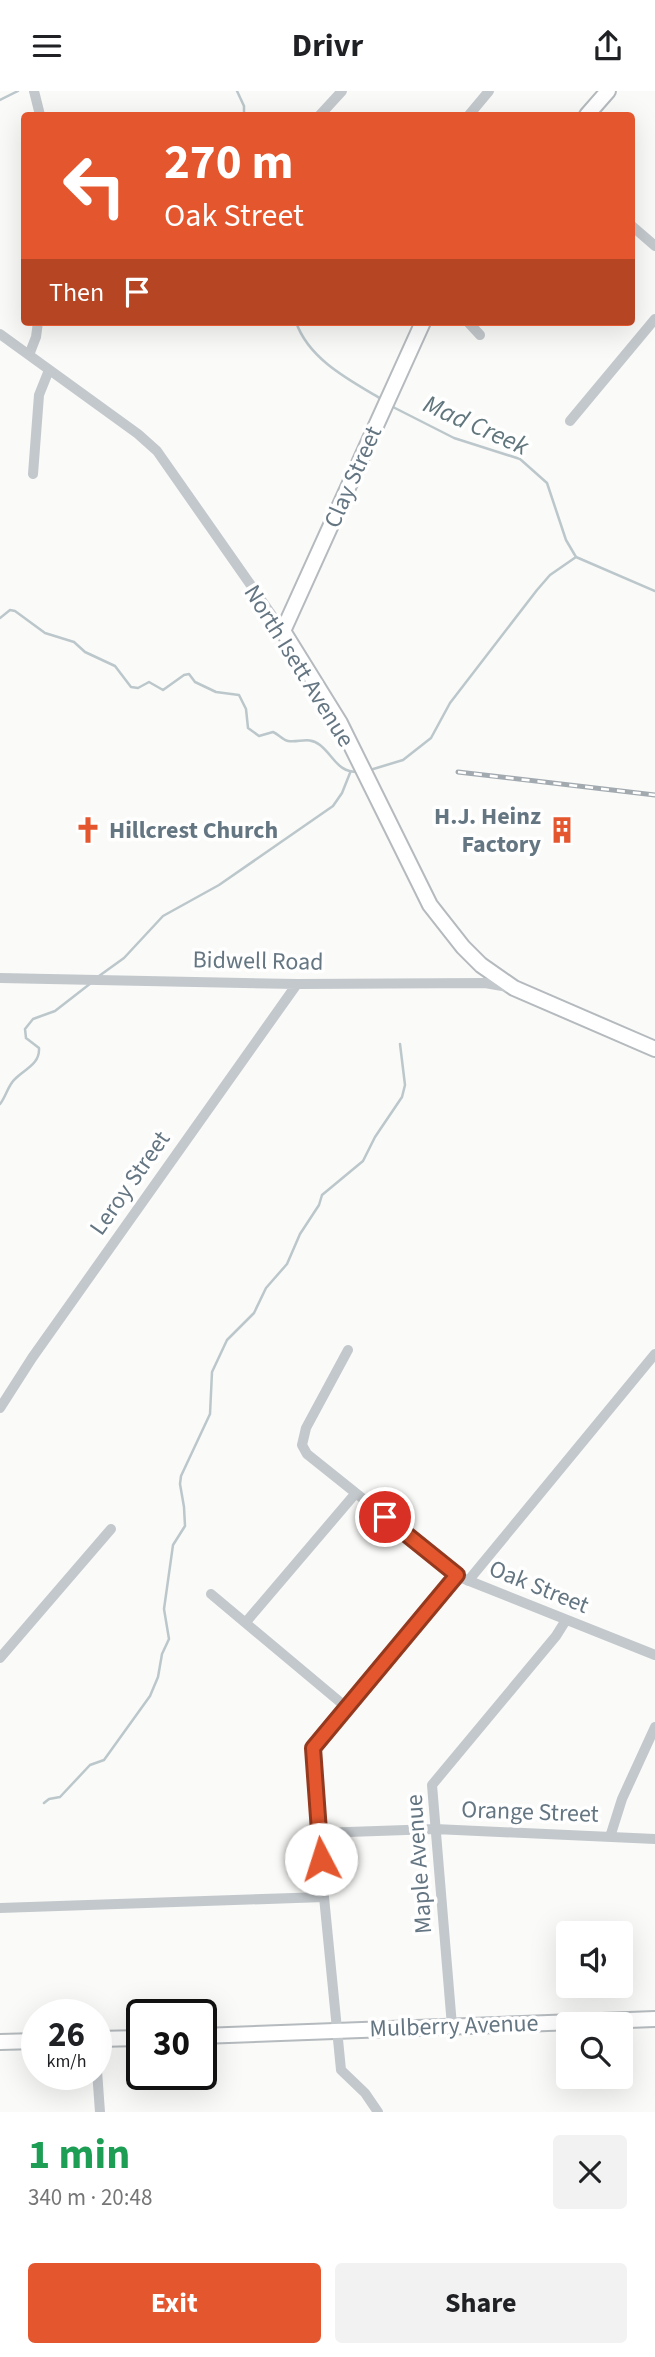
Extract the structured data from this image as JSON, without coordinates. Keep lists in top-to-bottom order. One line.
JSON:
{"streets":{"main road":["Clay Street","North Isett Avenue","Mulberry Avenue"],"street":["Bidwell Road","Leroy Street","Oak Street","Orange Street","Maple Avenue"]},"crossings":[["Clay Street","North Isett Avenue"],["North Isett Avenue","Bidwell Road"],["Bidwell Road","Leroy Street"],["Oak Street","Maple Avenue"],["Orange Street","Maple Avenue"],["Maple Avenue","Mulberry Avenue"]],"water":["Mad Creek"],"places":{"church":["Hillcrest Church"],"building":["H.J. Heinz Factory"]},"page":{"header":"Drivr","turn":["270 m","Oak Street"],"then":"Then","speed":"26 km/h","limit":"30","heading":["1 min","340 m · 20:48"],"buttons":["Exit","Share"]}}
